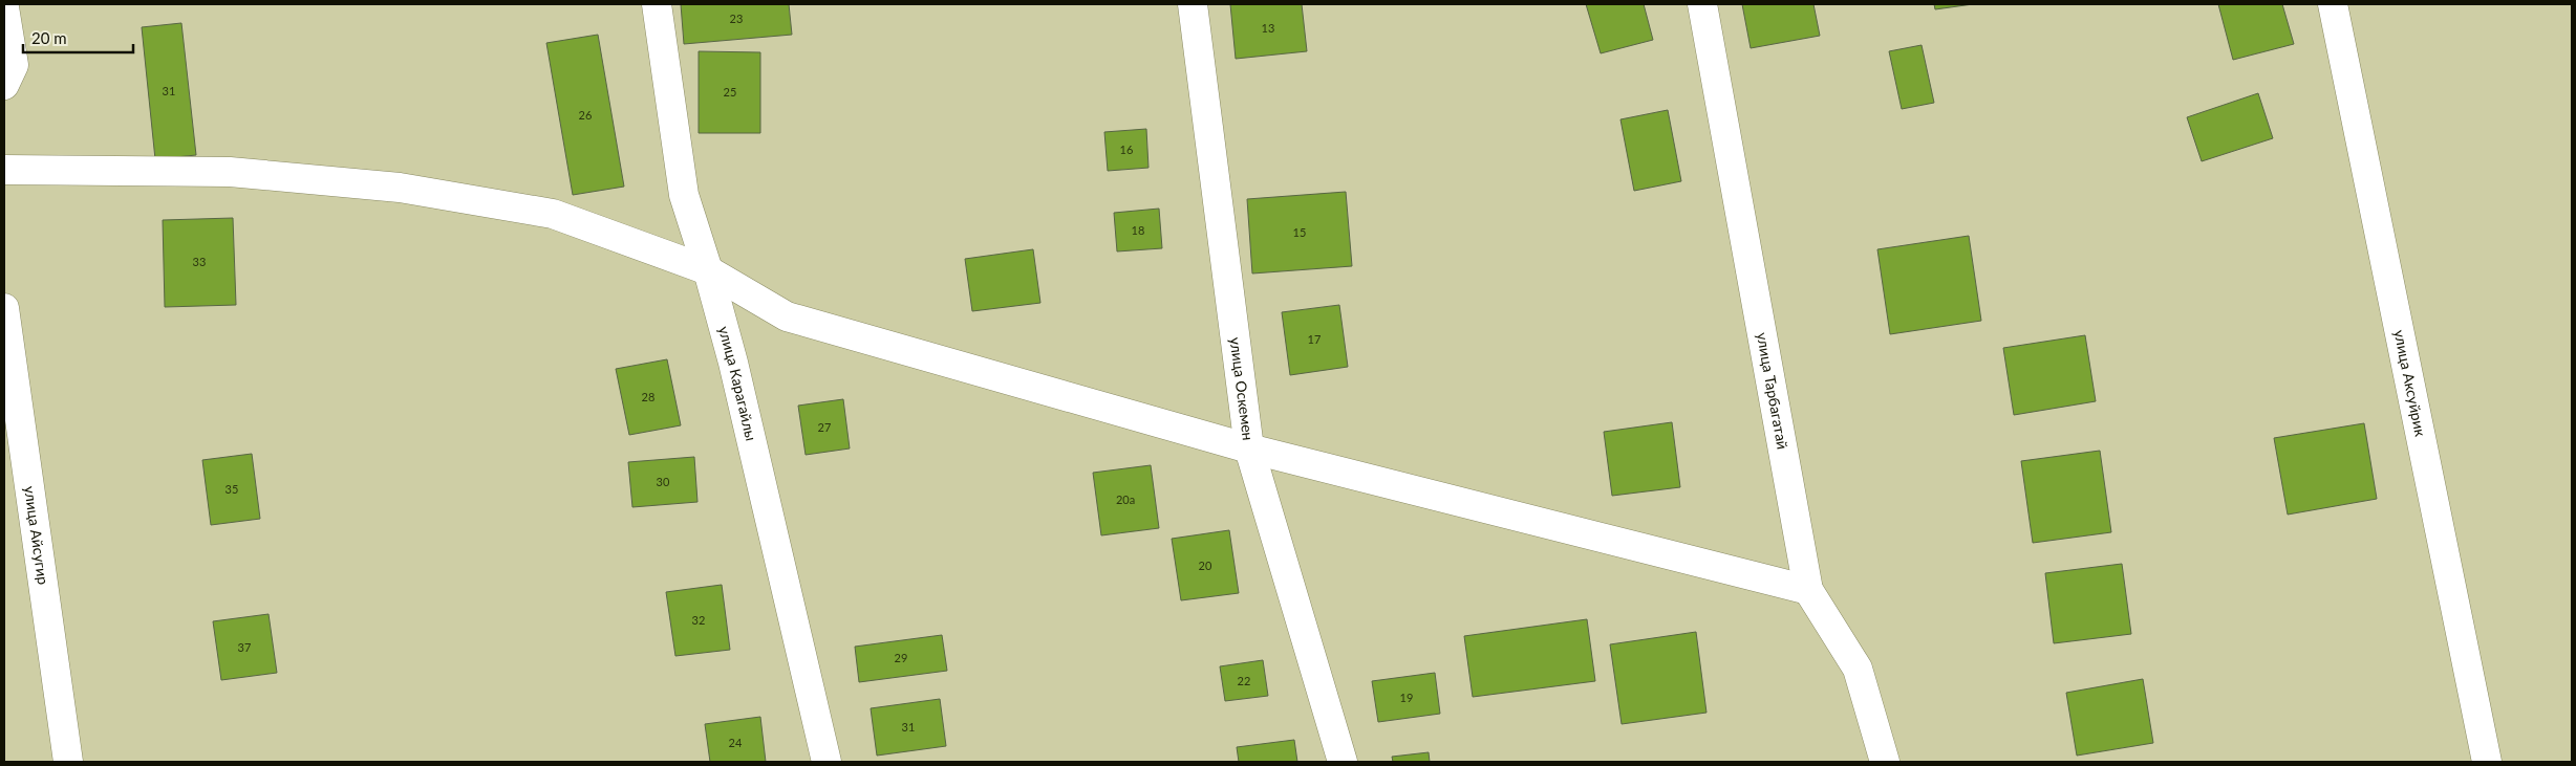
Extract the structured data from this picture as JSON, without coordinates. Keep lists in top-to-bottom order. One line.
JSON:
{"streets":{"street":["улица Карагайлы","улица Аксуйрик","улица Оскемен","улица Тарбагатай","улица Айсугир"]},"house_numbers":["23","13","31","25","26","16","18","15","33","17","28","27","30","35","20а","20","32","37","29","22","19","31","24"],"scale_bar":"20 m"}
